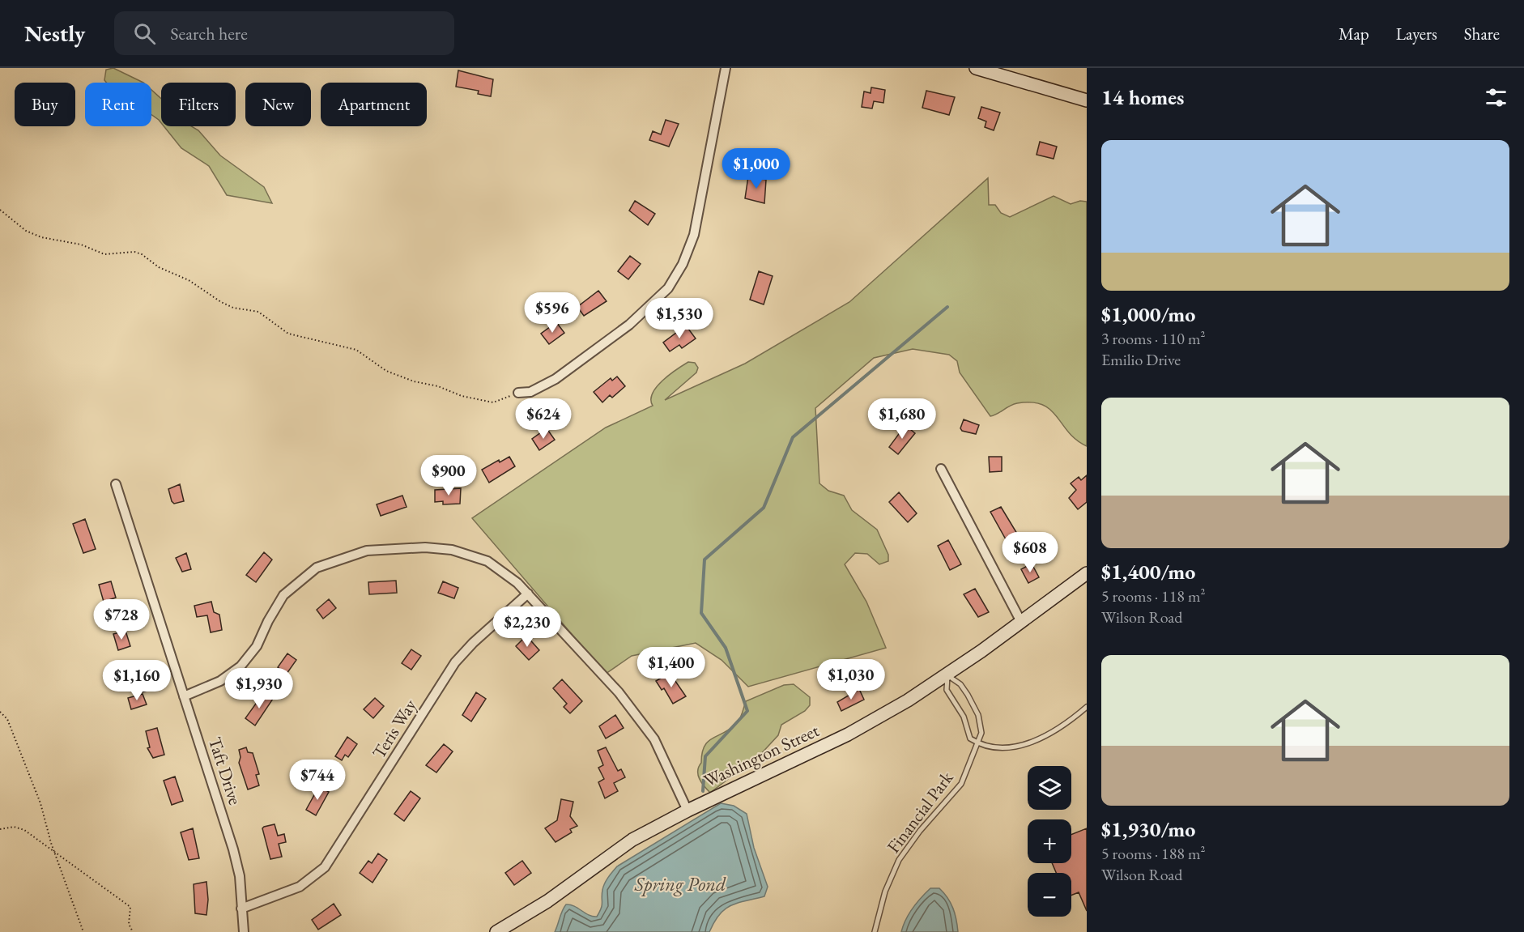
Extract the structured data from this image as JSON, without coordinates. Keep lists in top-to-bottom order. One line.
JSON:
{"streets":{"main road":["Washington Street"],"street":["Teris Way","Taft Drive"],"lane":["Financial Park"]},"crossings":[["Teris Way","Taft Drive"],["Washington Street","Financial Park"]],"water":["Spring Pond"],"page":{"header":"Nestly","search":"Search here","nav":["Map","Layers","Share"],"heading":"14 homes","chip":["Buy","Rent","Filters","New","Apartment"],"list":[{"name":"$1,000/mo","note":"3 rooms · 110 m² · Emilio Drive"},{"name":"$1,400/mo","note":"5 rooms · 118 m² · Wilson Road"},{"name":"$1,930/mo","note":"5 rooms · 188 m² · Wilson Road"}],"price":["$1,000","$596","$1,530","$624","$1,680","$900","$608","$728","$2,230","$1,400","$1,030","$1,160","$1,930","$744"],"map_buttons":["+","−"]}}
